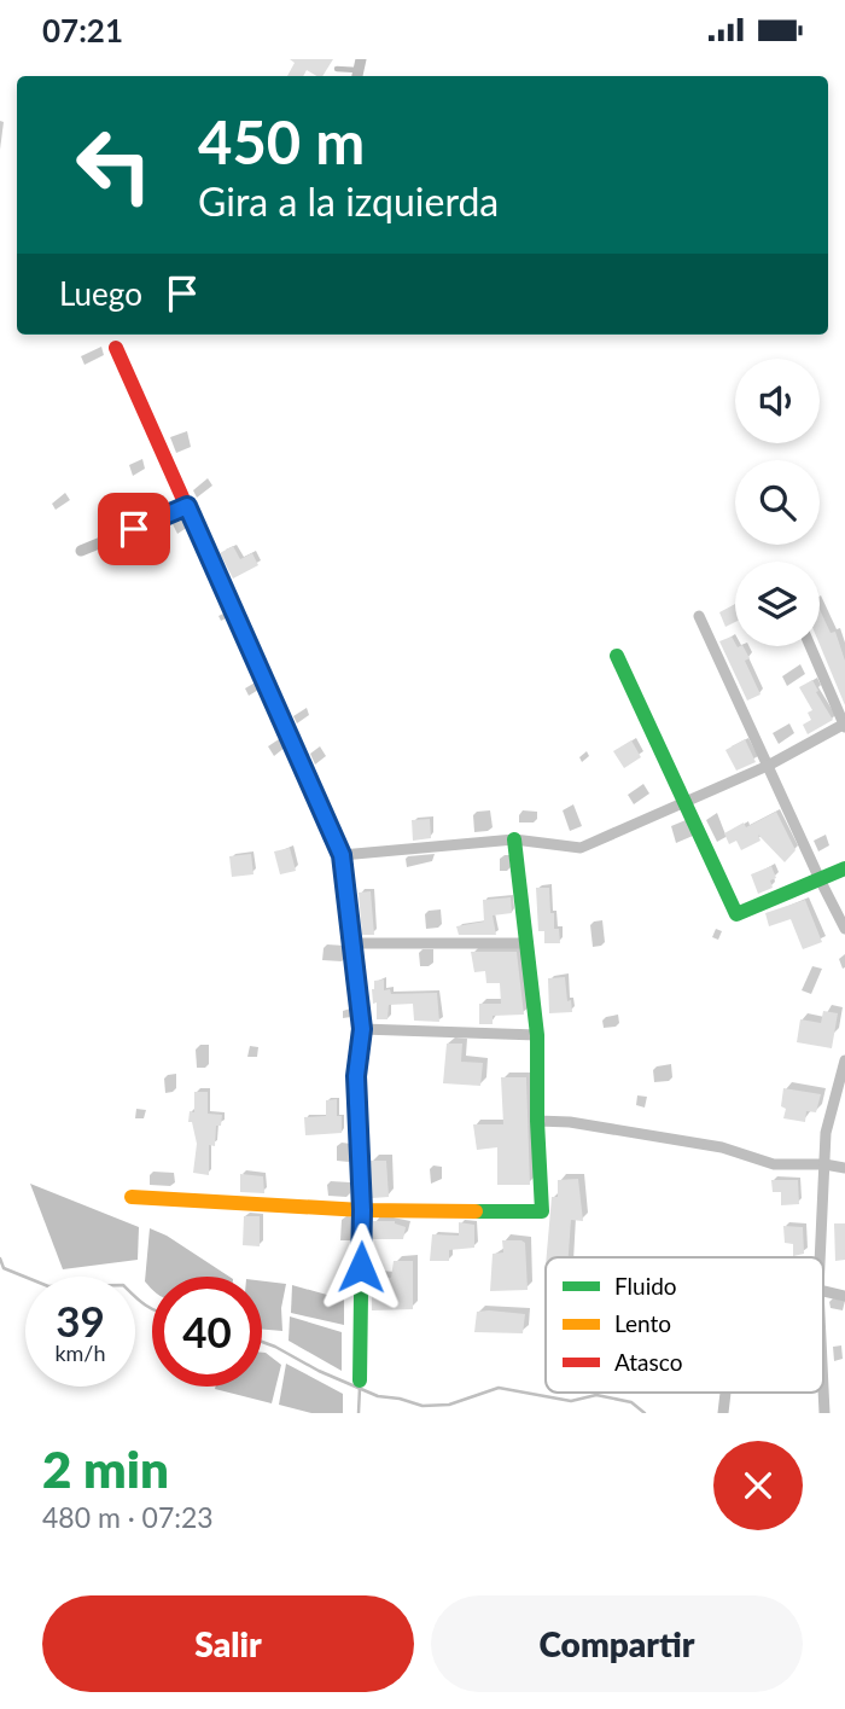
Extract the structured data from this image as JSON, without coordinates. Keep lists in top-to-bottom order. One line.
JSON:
{"legend":["Fluido","Lento","Atasco"],"page":{"status":"07:21","turn":["450 m","Gira a la izquierda"],"then":"Luego","speed":"39 km/h","limit":"40","heading":["2 min","480 m · 07:23"],"buttons":["Salir","Compartir"]}}
